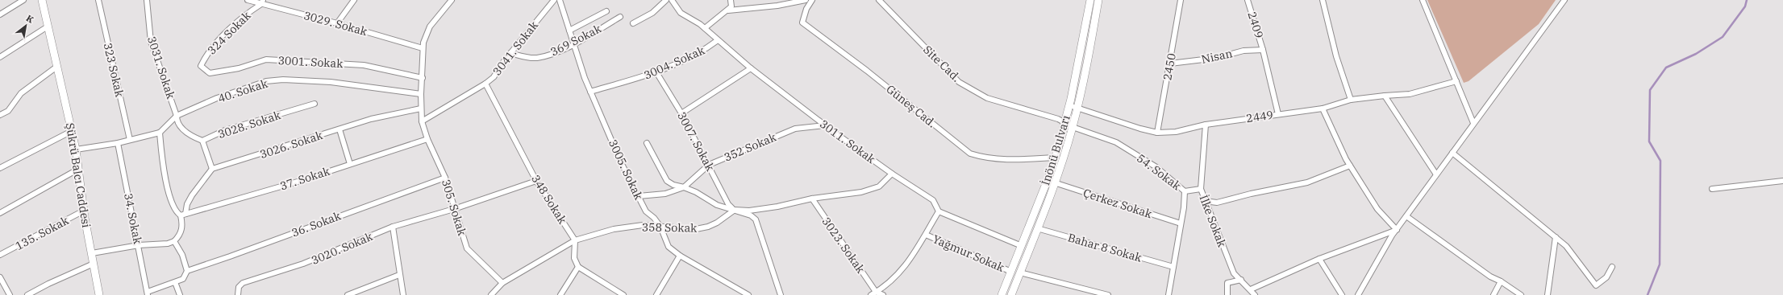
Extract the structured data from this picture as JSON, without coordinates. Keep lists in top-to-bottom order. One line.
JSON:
{"streets":{"main road":["İnönü Bulvarı","Şükrü Balcı Caddesi"],"street":["3029. Sokak","2409","324 Sokak","369 Sokak","3041. Sokak","Nisan","3001. Sokak","3004. Sokak","Site Cad.","2450","3031. Sokak","323 Sokak","40. Sokak","Güneş Cad.","2449","3028. Sokak","3007. Sokak","3011. Sokak","3026. Sokak","352 Sokak","3005. Sokak","54. Sokak","37. Sokak","348 Sokak","Çerkez Sokak","305. Sokak","34. Sokak","İlke Sokak","36. Sokak","358 Sokak","135. Sokak","3023. Sokak","Bahar 8 Sokak","3020. Sokak","Yağmur Sokak"]},"crossings":[["3029. Sokak","324 Sokak"],["3029. Sokak","305. Sokak"],["2409","Nisan"],["2409","2449"],["324 Sokak","3001. Sokak"],["369 Sokak","3041. Sokak"],["369 Sokak","3005. Sokak"],["3041. Sokak","348 Sokak"],["3041. Sokak","305. Sokak"],["Nisan","2450"],["3001. Sokak","305. Sokak"],["3004. Sokak","3007. Sokak"],["3004. Sokak","3011. Sokak"],["3004. Sokak","3005. Sokak"],["Site Cad.","İnönü Bulvarı"],["Site Cad.","54. Sokak"],["2450","2449"],["3031. Sokak","40. Sokak"],["40. Sokak","305. Sokak"],["Güneş Cad.","İnönü Bulvarı"],["2449","İnönü Bulvarı"],["2449","İlke Sokak"],["3007. Sokak","352 Sokak"],["3007. Sokak","358 Sokak"],["3011. Sokak","352 Sokak"],["3026. Sokak","305. Sokak"],["İnönü Bulvarı","54. Sokak"],["İnönü Bulvarı","Çerkez Sokak"],["İnönü Bulvarı","Bahar 8 Sokak"],["İnönü Bulvarı","Yağmur Sokak"],["3005. Sokak","358 Sokak"],["54. Sokak","Çerkez Sokak"],["54. Sokak","Bahar 8 Sokak"],["Şükrü Balcı Caddesi","135. Sokak"],["37. Sokak","305. Sokak"],["348 Sokak","358 Sokak"],["348 Sokak","3020. Sokak"],["305. Sokak","36. Sokak"],["305. Sokak","3020. Sokak"]],"north":"top right"}
